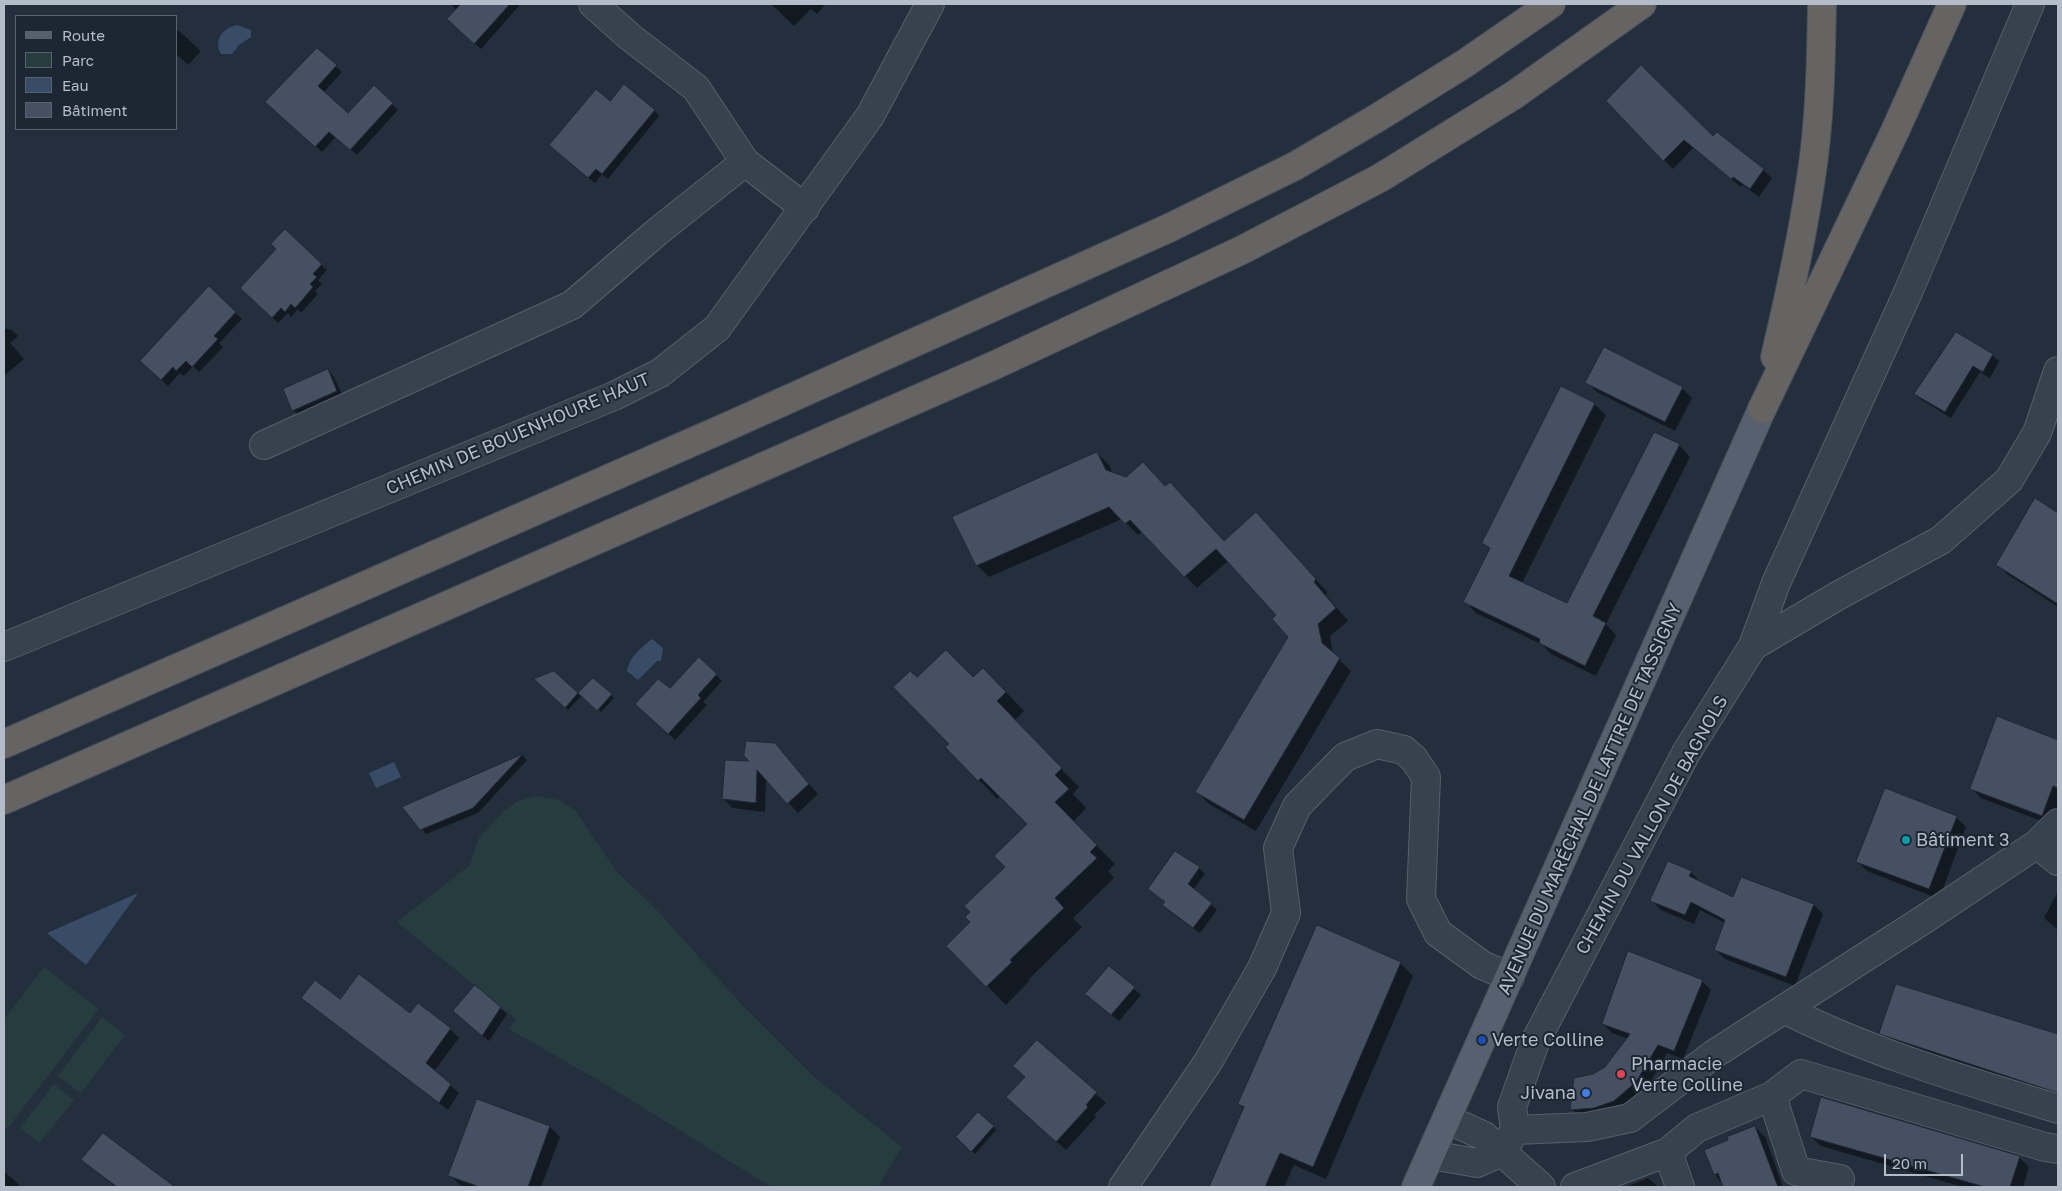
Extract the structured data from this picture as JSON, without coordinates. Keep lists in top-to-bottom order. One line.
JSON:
{"streets":{"main road":["AVENUE DU MARÉCHAL DE LATTRE DE TASSIGNY"],"street":["CHEMIN DE BOUENHOURE HAUT","CHEMIN DU VALLON DE BAGNOLS"]},"places":["Bâtiment 3","Verte Colline","Pharmacie Verte Colline","Jivana"],"legend":["Route","Parc","Eau","Bâtiment"],"scale_bar":"20 m"}
